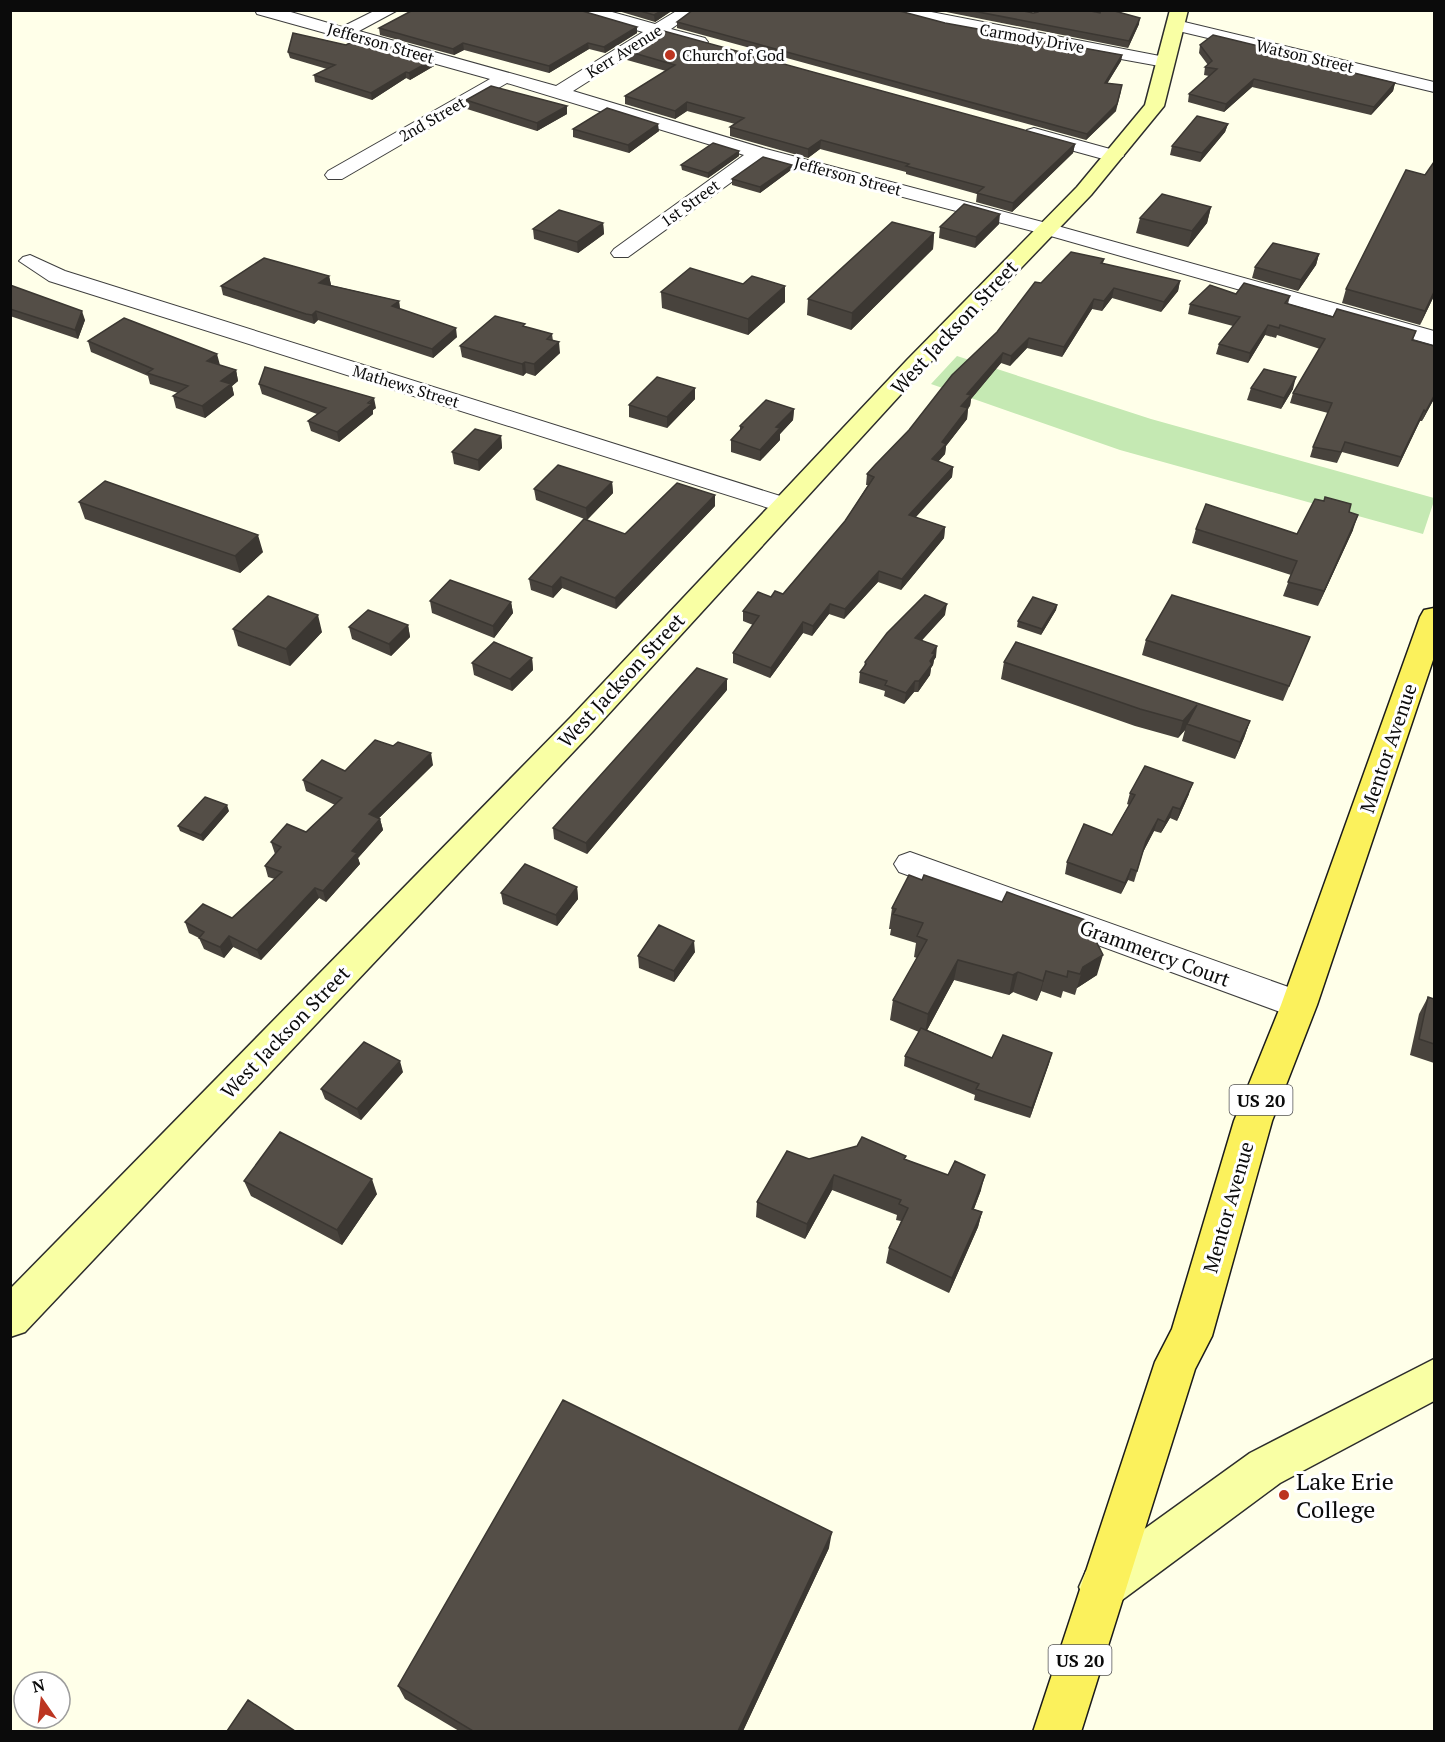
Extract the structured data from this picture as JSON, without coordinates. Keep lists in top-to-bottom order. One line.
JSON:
{"streets":{"main road":["Mentor Avenue","US 20"],"street":["Carmody Drive","Jefferson Street","Kerr Avenue","Watson Street","2nd Street","1st Street","West Jackson Street","Mathews Street","Grammercy Court"]},"crossings":[["Carmody Drive","West Jackson Street"],["Jefferson Street","Kerr Avenue"],["Jefferson Street","2nd Street"],["Jefferson Street","1st Street"],["Jefferson Street","West Jackson Street"],["Watson Street","West Jackson Street"],["West Jackson Street","Mathews Street"],["Mentor Avenue","Grammercy Court"]],"places":["Church of God","Lake Erie College"],"north":"top"}
